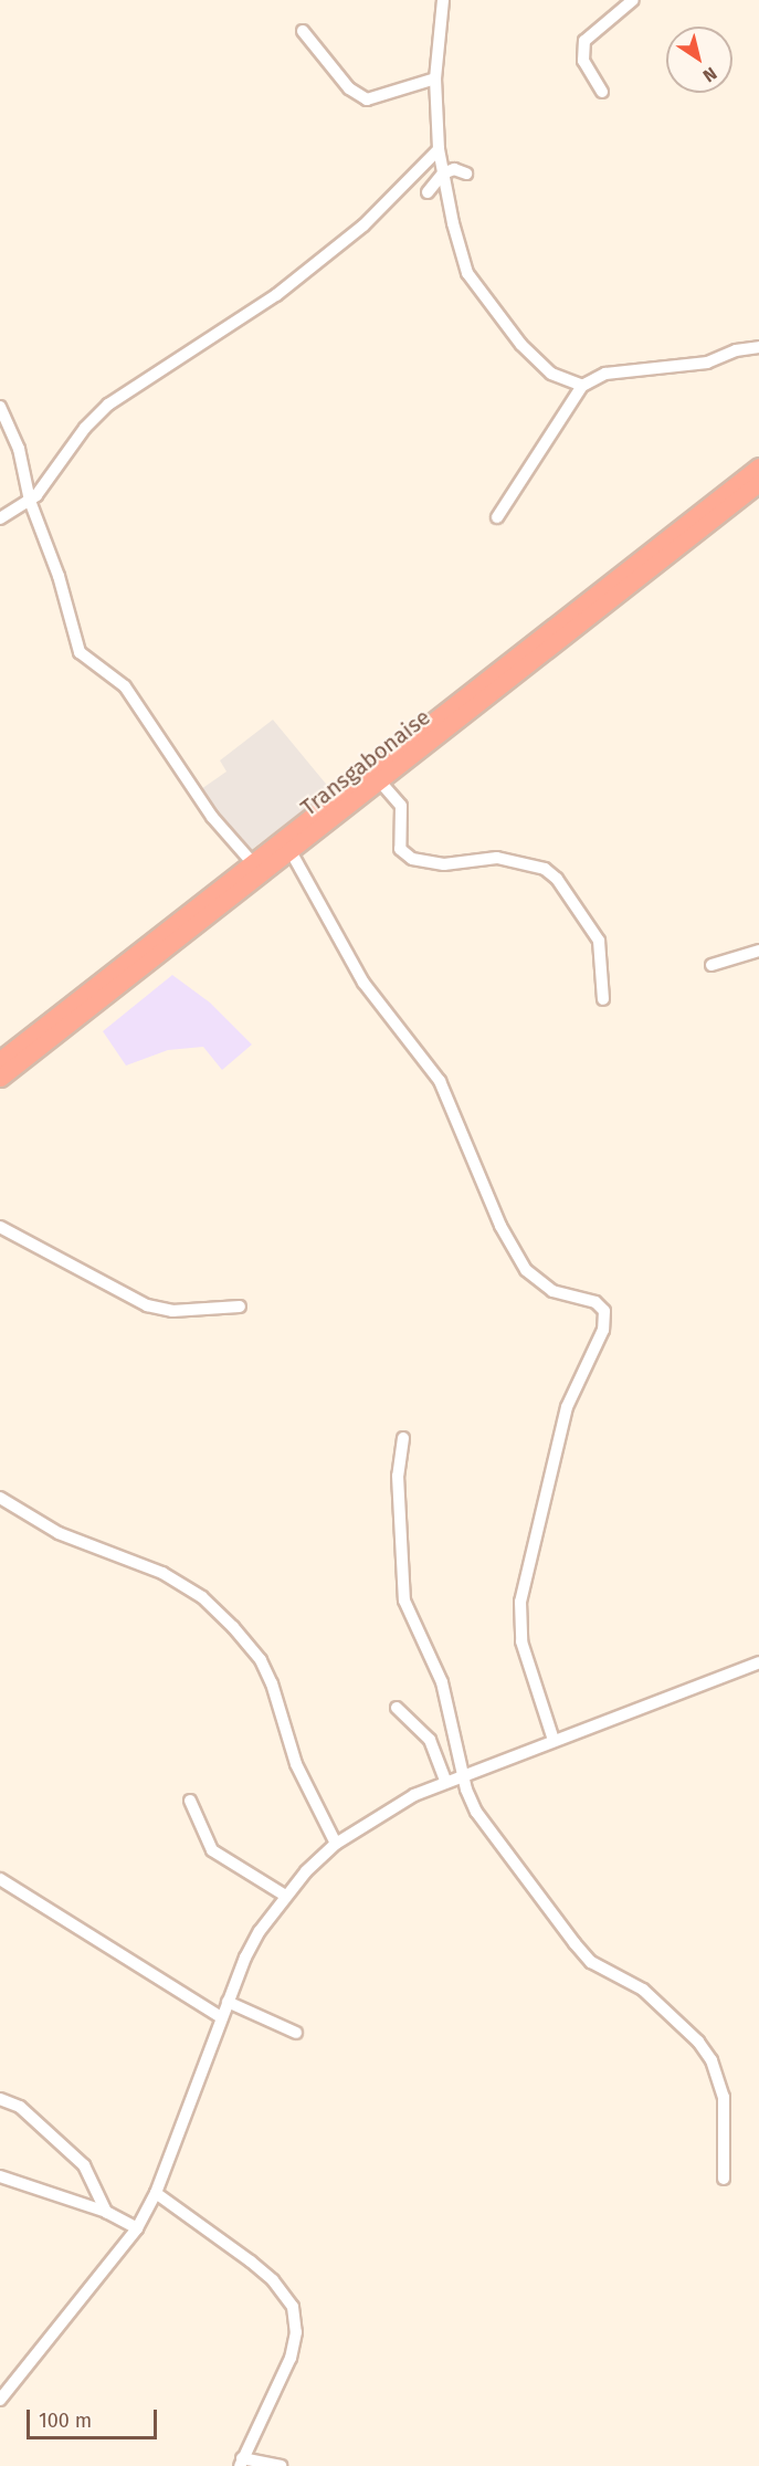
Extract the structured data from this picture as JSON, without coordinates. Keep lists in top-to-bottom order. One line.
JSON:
{"streets":{"highway":["Transgabonaise"]},"scale_bar":"100 m","north":"bottom right"}
